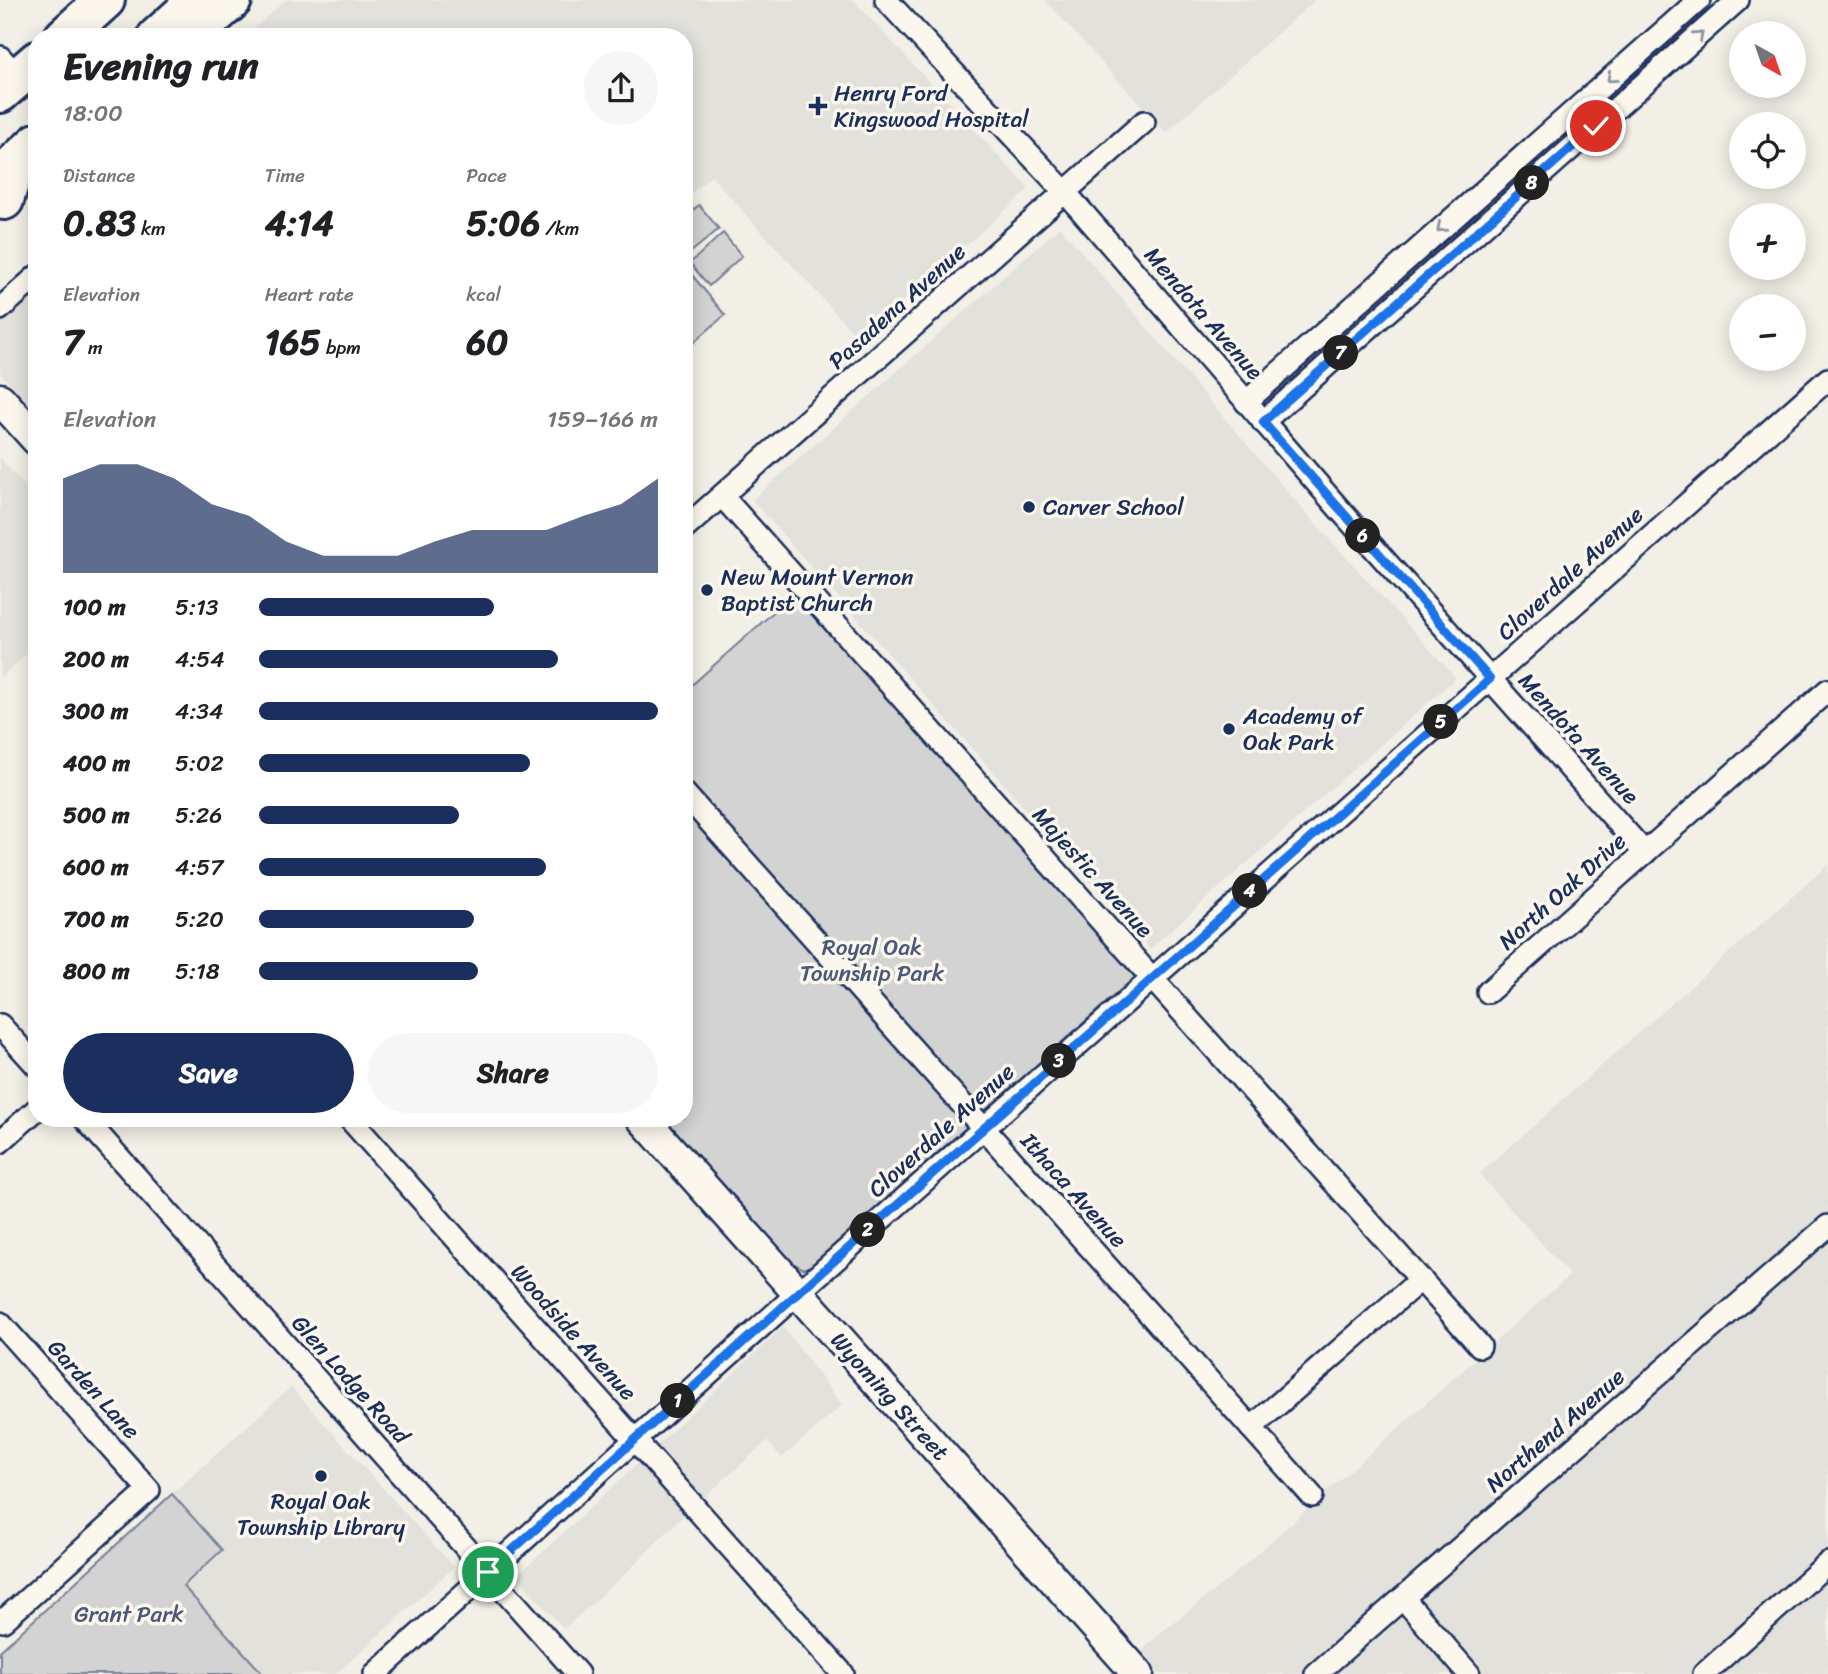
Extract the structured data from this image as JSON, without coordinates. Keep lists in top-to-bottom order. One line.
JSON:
{"streets":{"street":["Pasadena Avenue","Mendota Avenue","Cloverdale Avenue","Majestic Avenue","North Oak Drive","Ithaca Avenue","Woodside Avenue","Glen Lodge Road","Garden Lane","Wyoming Street","Northend Avenue"]},"crossings":[["Pasadena Avenue","Mendota Avenue"],["Pasadena Avenue","Majestic Avenue"],["Mendota Avenue","Cloverdale Avenue"],["Mendota Avenue","North Oak Drive"],["Cloverdale Avenue","Majestic Avenue"],["Cloverdale Avenue","Ithaca Avenue"],["Cloverdale Avenue","Woodside Avenue"],["Cloverdale Avenue","Glen Lodge Road"],["Cloverdale Avenue","Wyoming Street"]],"parks":["Royal Oak Township Park","Grant Park"],"places":{"health":["Henry Ford Kingswood Hospital"],"other":["Carver School","New Mount Vernon Baptist Church","Academy of Oak Park","Royal Oak Township Library"]},"north":"bottom right","page":{"map_buttons":["+","−"],"heading":["Evening run","18:00"],"stats":[["Distance","0.83 km"],["Time","4:14"],["Pace","5:06 /km"],["Elevation","7 m"],["Heart rate","165 bpm"],["kcal","60"]],"pins":["8","7","6","5","4","3","2","1"],"chart":["Elevation","159–166 m"],"list":[{"name":"100 m","note":"5:13"},{"name":"200 m","note":"4:54"},{"name":"300 m","note":"4:34"},{"name":"400 m","note":"5:02"},{"name":"500 m","note":"5:26"},{"name":"600 m","note":"4:57"},{"name":"700 m","note":"5:20"},{"name":"800 m","note":"5:18"}],"buttons":["Save","Share"]}}
